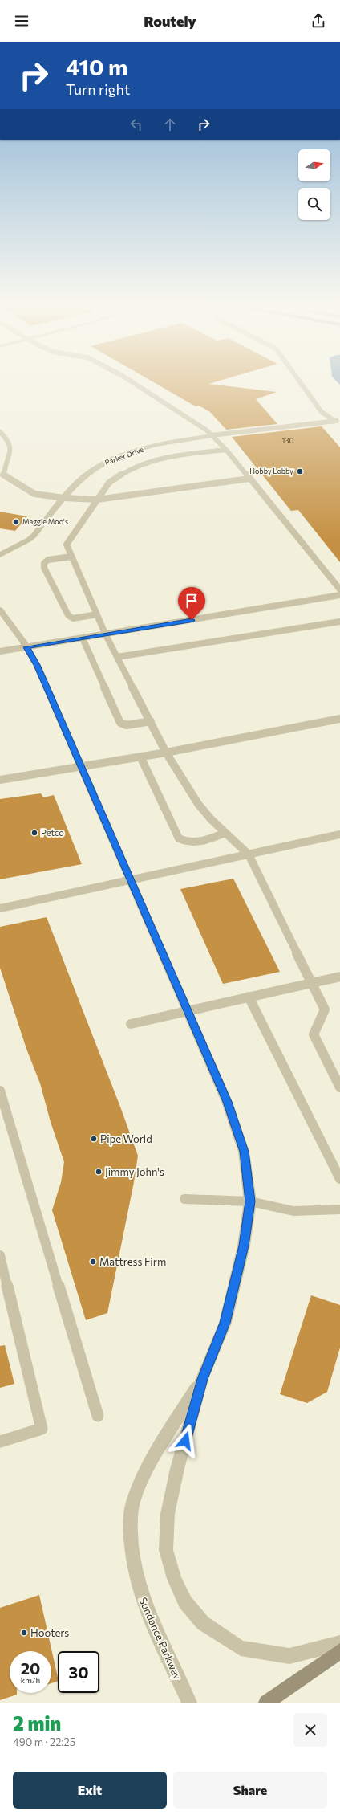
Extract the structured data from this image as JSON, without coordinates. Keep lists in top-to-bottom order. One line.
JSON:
{"streets":{"street":["Parker Drive","Sundance Parkway"]},"places":["Hobby Lobby","Maggie Moo's","Petco","Pipe World","Jimmy John's","Mattress Firm","Hooters"],"house_numbers":["130"],"north":"right","page":{"header":"Routely","turn":["410 m","Turn right"],"speed":"20 km/h","limit":"30","heading":["2 min","490 m · 22:25"],"buttons":["Exit","Share"]}}
